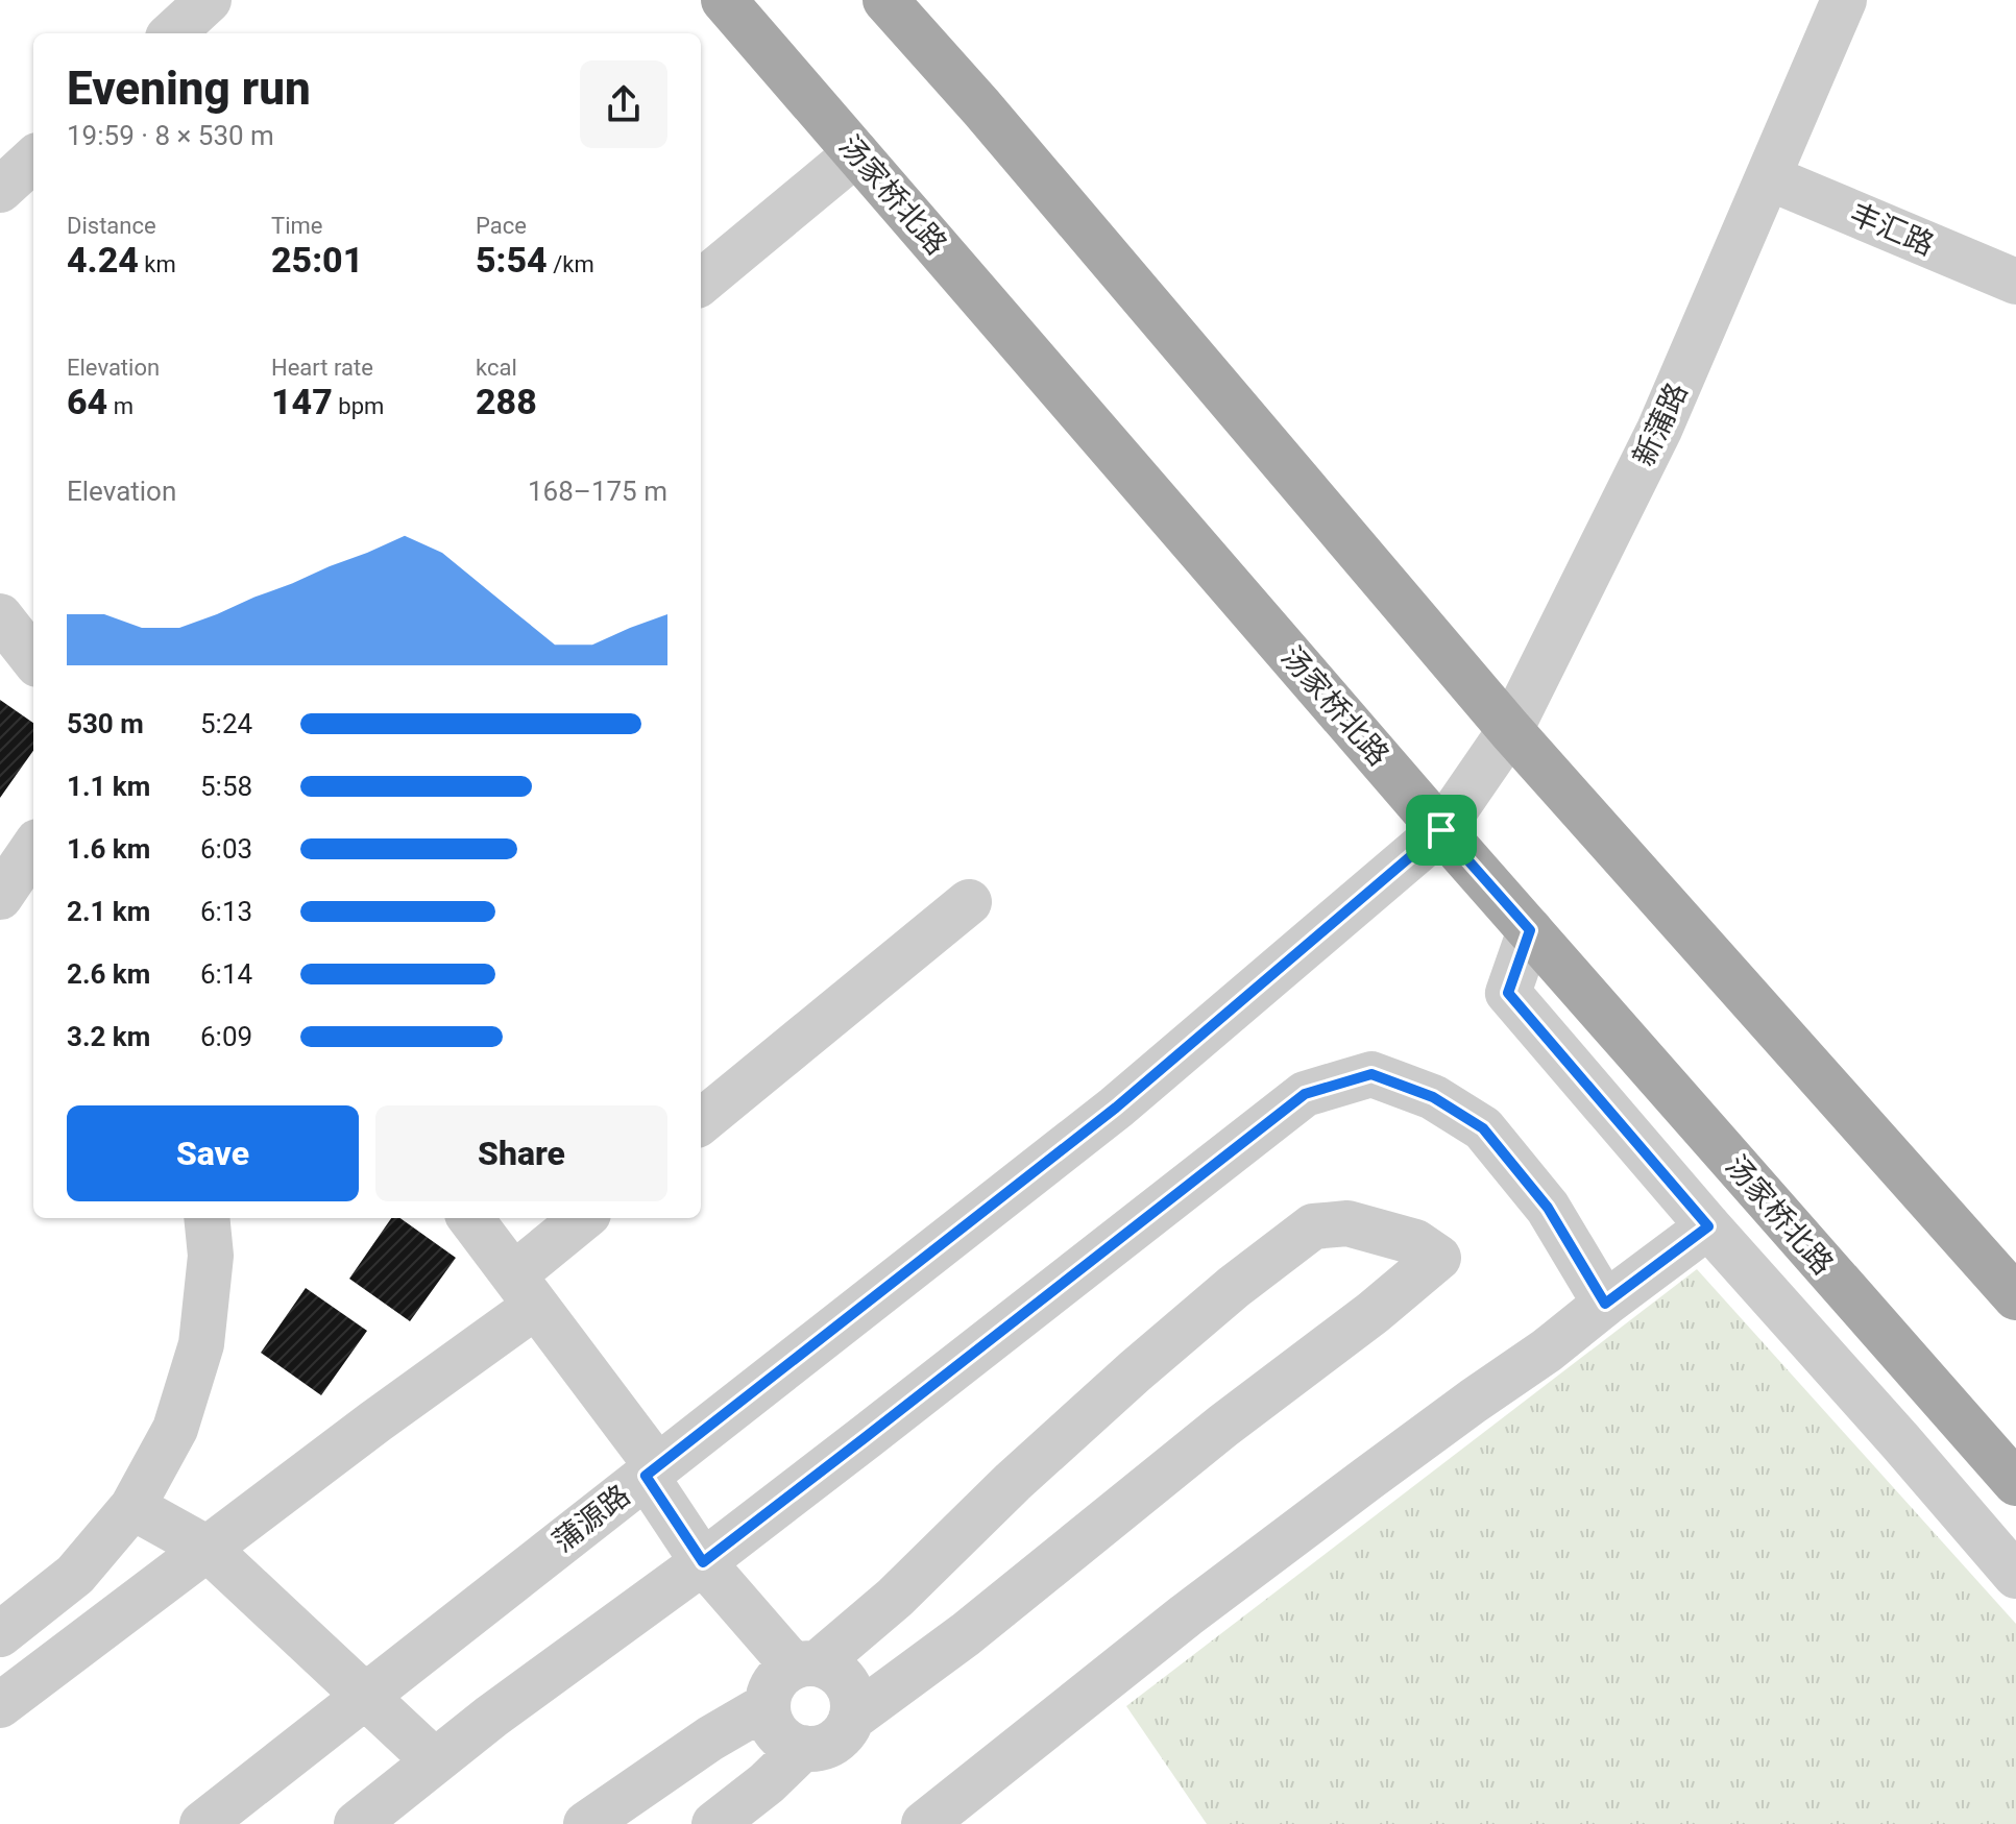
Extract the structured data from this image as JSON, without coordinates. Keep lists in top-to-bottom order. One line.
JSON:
{"streets":{"main road":["汤家桥北路"],"street":["丰汇路","新蒲路","蒲源路"]},"crossings":[["汤家桥北路","新蒲路"],["汤家桥北路","蒲源路"],["丰汇路","新蒲路"],["新蒲路","蒲源路"]],"page":{"heading":["Evening run","19:59 · 8 × 530 m"],"stats":[["Distance","4.24 km"],["Time","25:01"],["Pace","5:54 /km"],["Elevation","64 m"],["Heart rate","147 bpm"],["kcal","288"]],"chart":["Elevation","168–175 m"],"list":[{"name":"530 m","note":"5:24"},{"name":"1.1 km","note":"5:58"},{"name":"1.6 km","note":"6:03"},{"name":"2.1 km","note":"6:13"},{"name":"2.6 km","note":"6:14"},{"name":"3.2 km","note":"6:09"}],"buttons":["Save","Share"]}}
